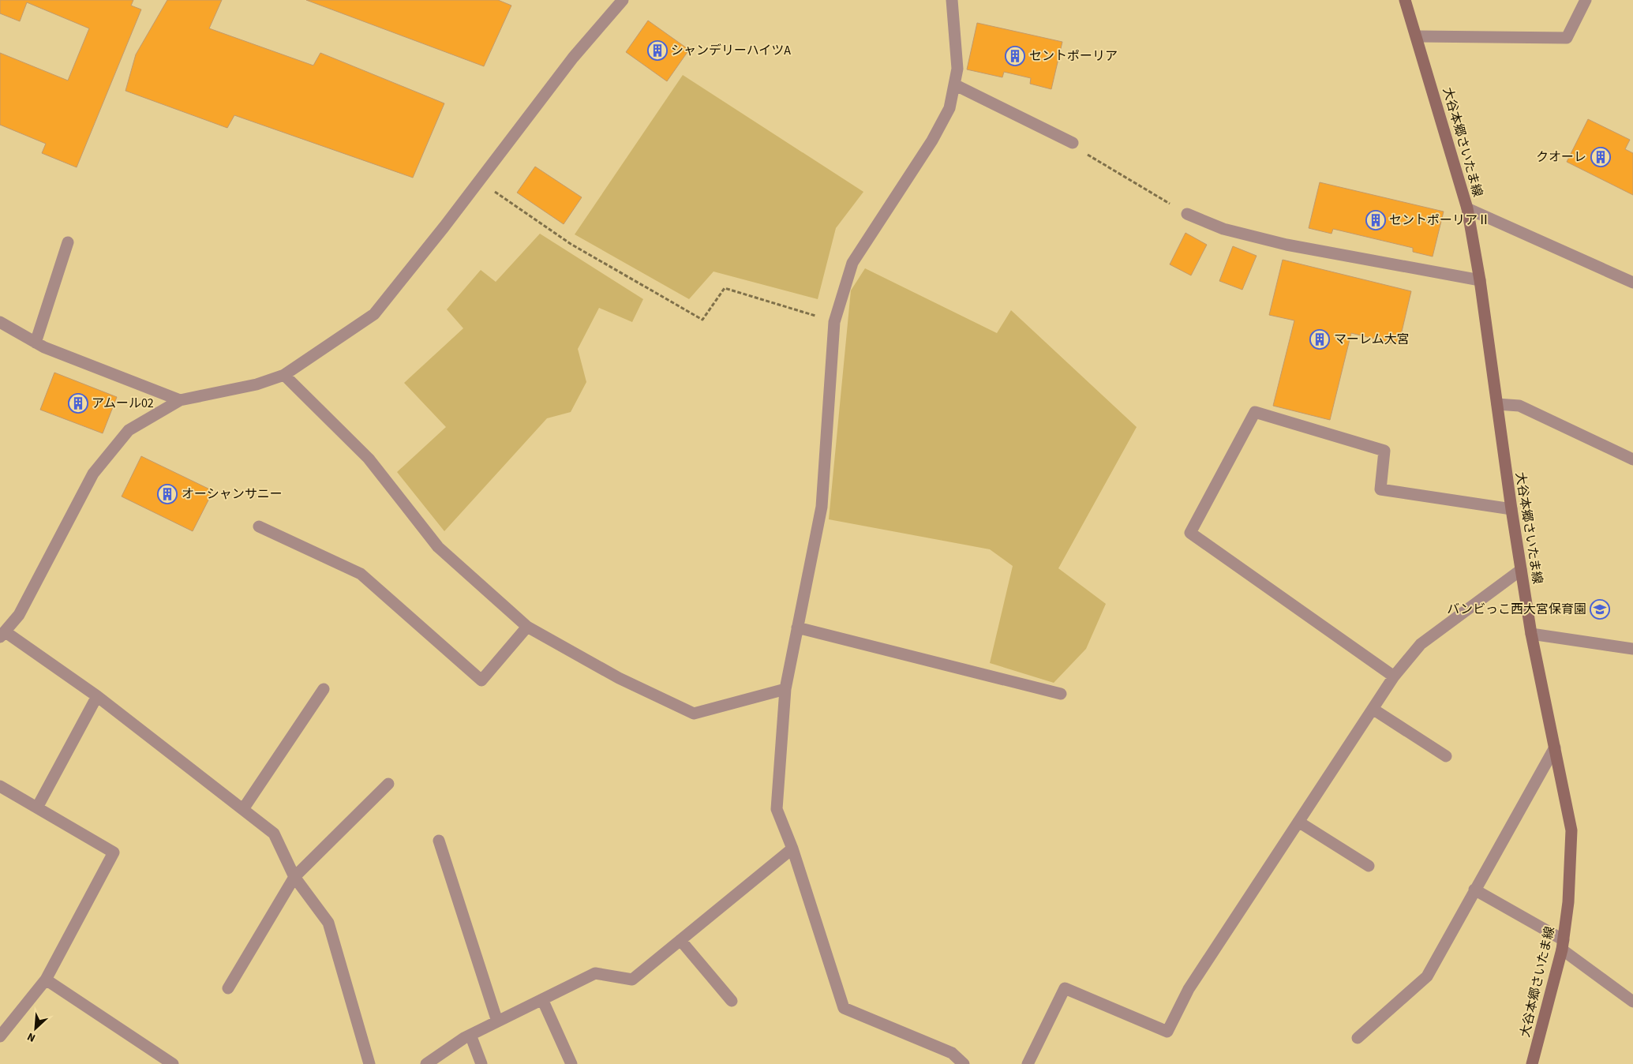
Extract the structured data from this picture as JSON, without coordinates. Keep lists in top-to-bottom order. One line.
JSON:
{"streets":{"main road":["大谷本郷さいたま線"]},"places":{"building":["シャンデリーハイツA","セントポーリア","クオーレ","セントポーリアⅡ","マーレム大宮","アムール02","オーシャンサニー"],"school or university":["バンビっこ西大宮保育園"]},"north":"bottom left"}
